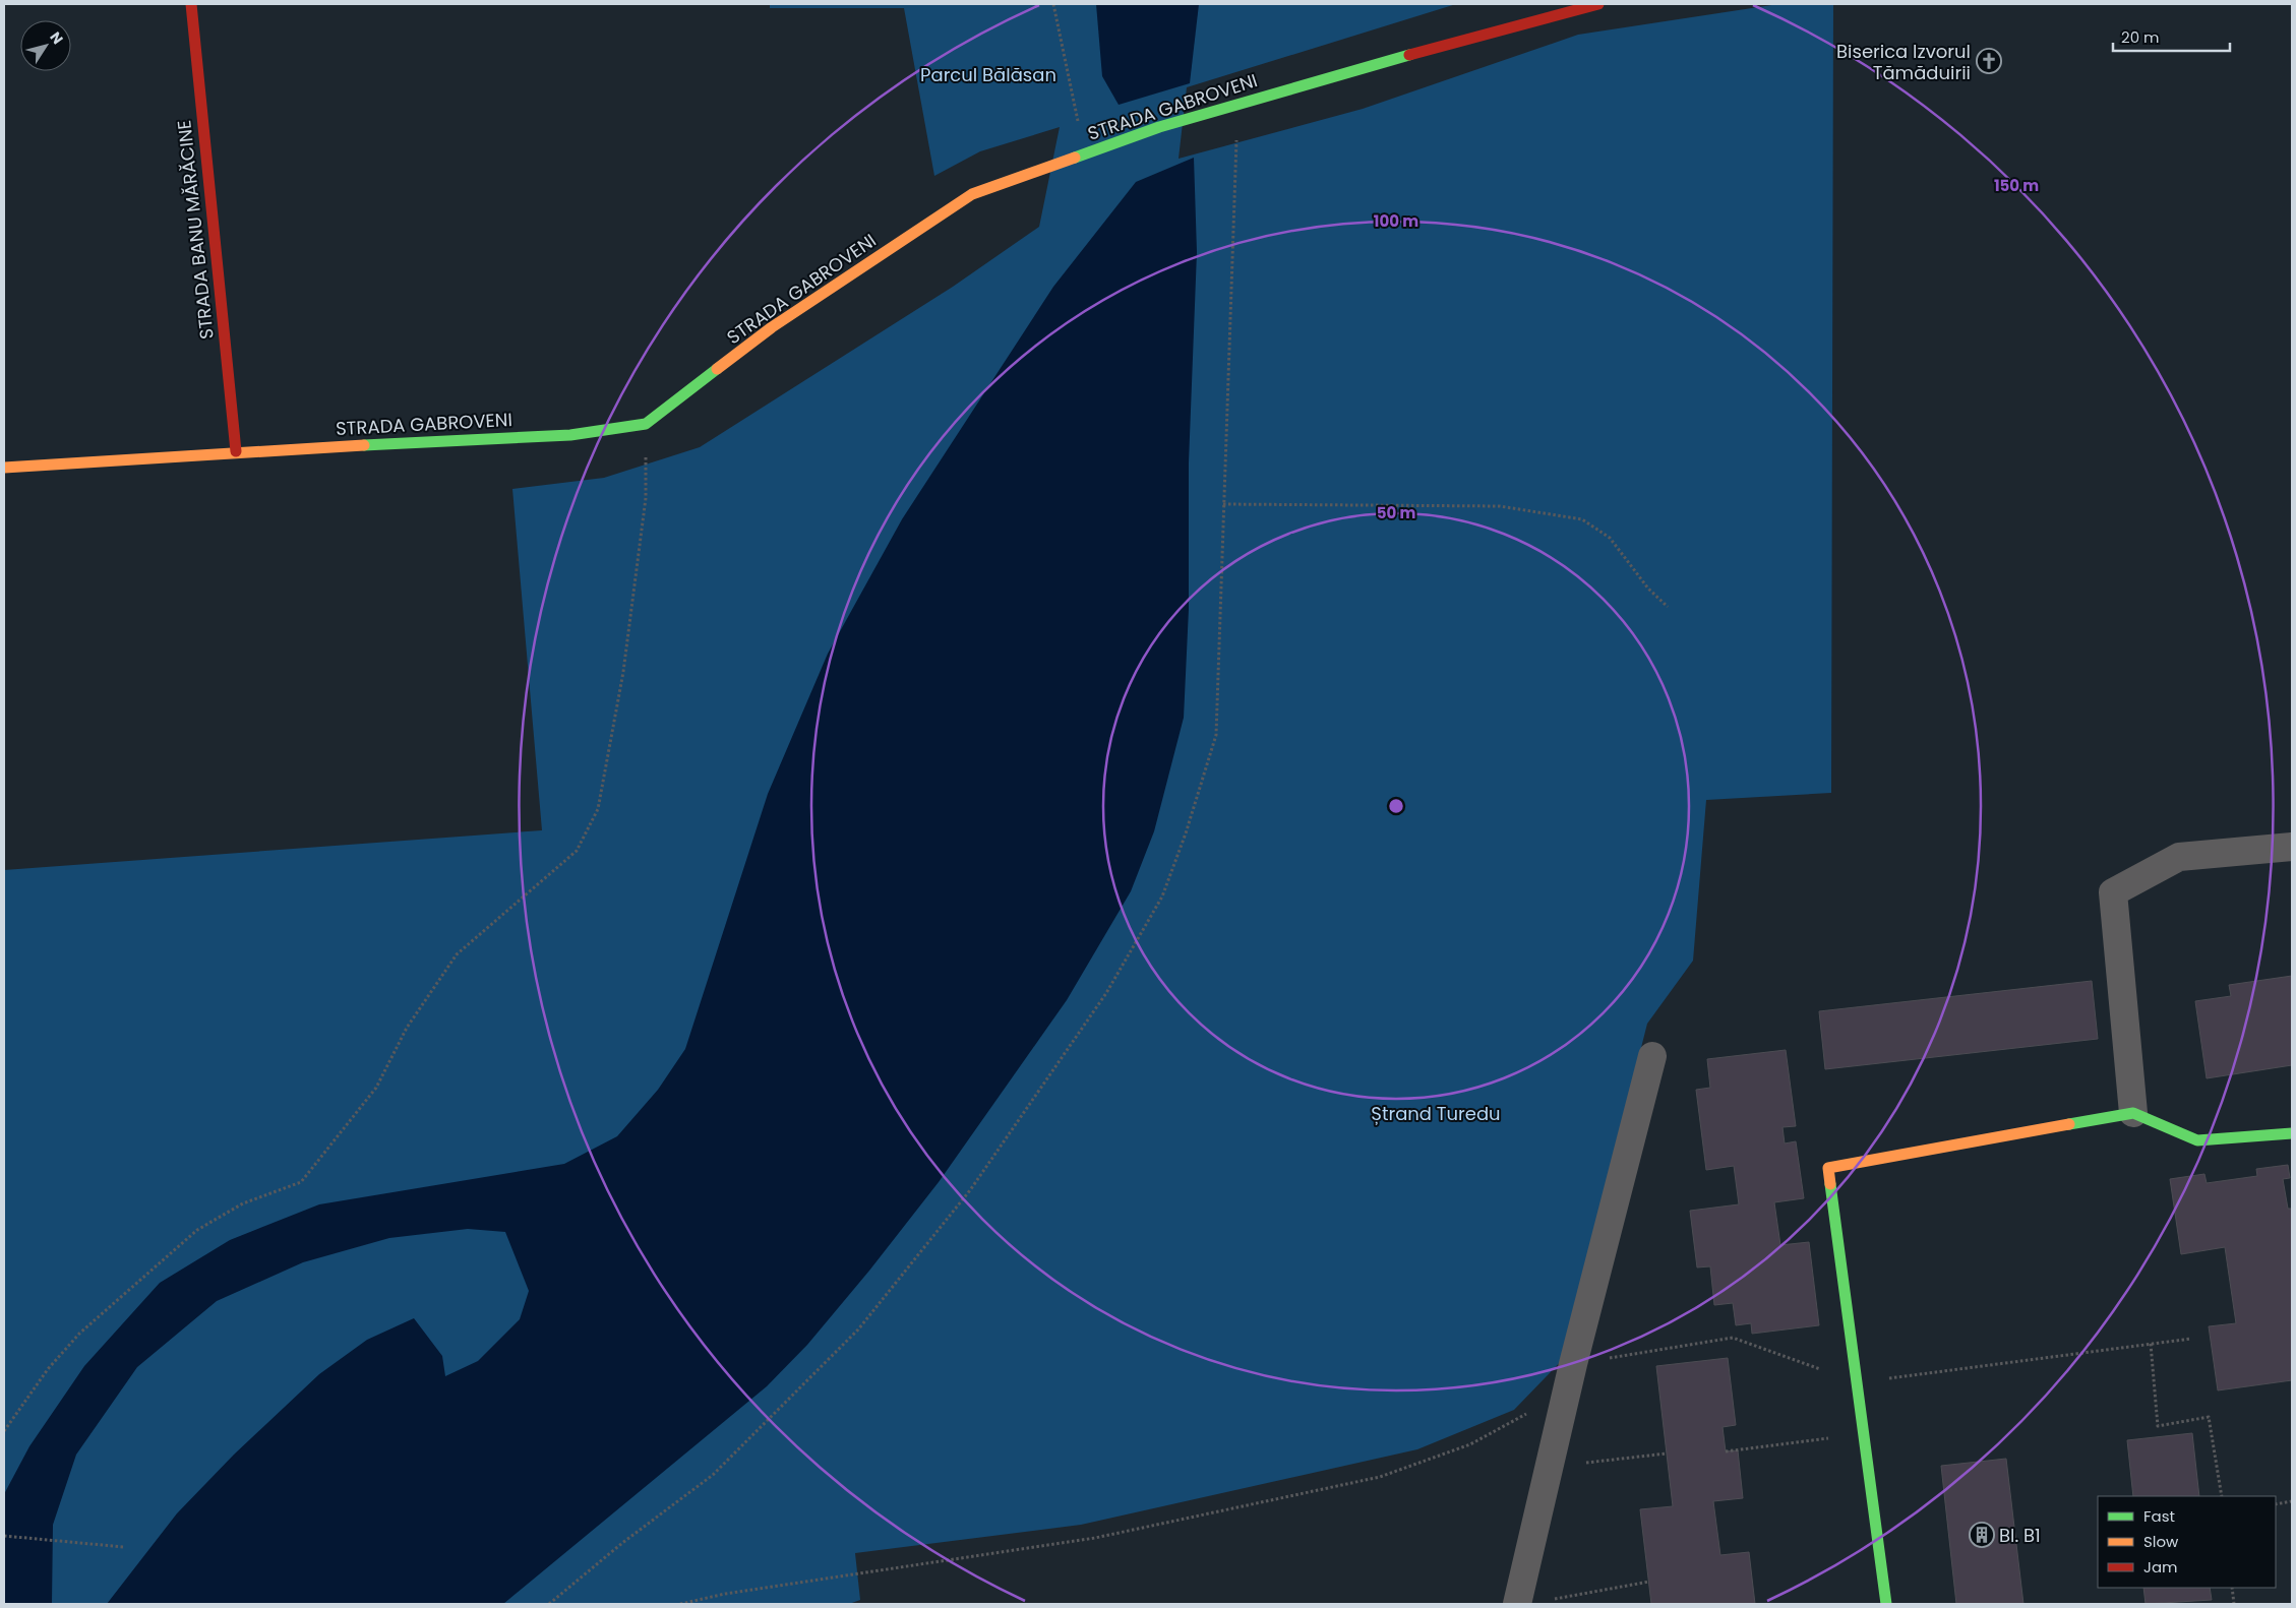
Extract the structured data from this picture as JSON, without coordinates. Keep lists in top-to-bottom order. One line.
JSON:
{"streets":{"street":["STRADA GABROVENI","STRADA BANU MĂRĂCINE"]},"crossings":[["STRADA GABROVENI","STRADA BANU MĂRĂCINE"]],"parks":["Parcul Bălăsan","Ștrand Turedu"],"places":{"church":["Biserica Izvorul Tămăduirii"],"building":["Bl. B1"]},"legend":["Fast","Slow","Jam"],"scale_bar":"20 m","north":"top right","rings":["150 m","100 m","50 m"]}
